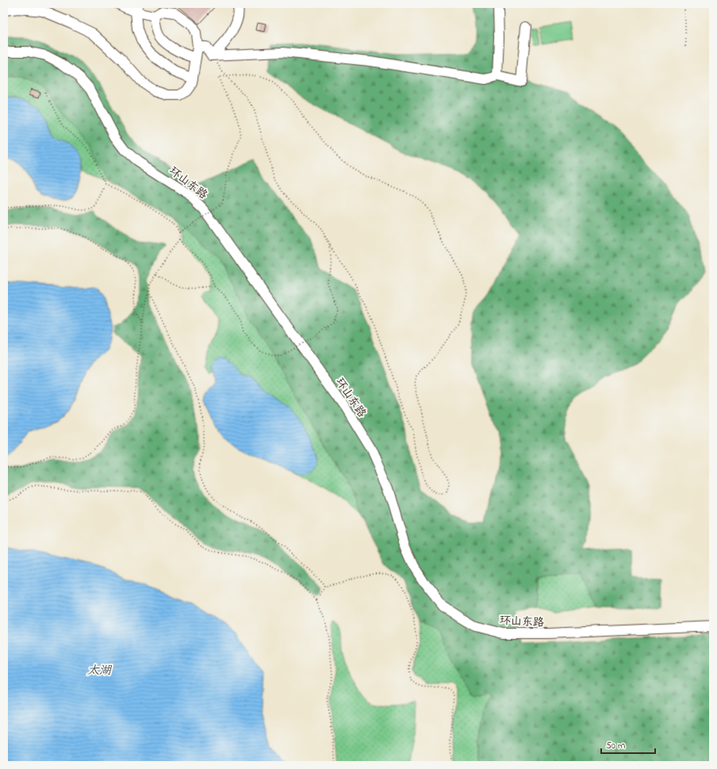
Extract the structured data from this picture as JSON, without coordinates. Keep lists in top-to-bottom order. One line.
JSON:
{"streets":{"street":["环山东路"]},"water":["太湖"],"scale_bar":"50 m"}
